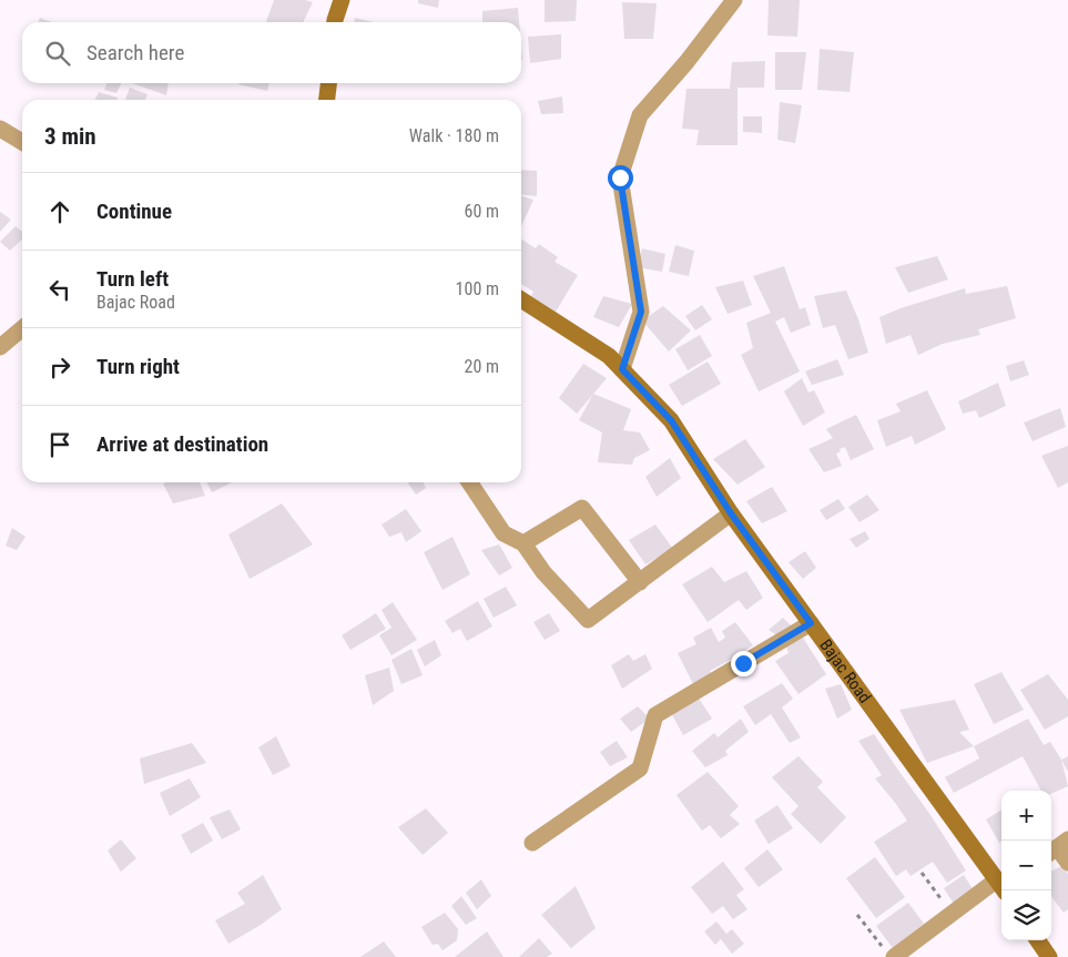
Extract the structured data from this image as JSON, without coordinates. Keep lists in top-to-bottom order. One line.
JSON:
{"streets":{"street":["Bajac Road"]},"page":{"search":"Search here","heading":["3 min","Walk · 180 m"],"list":[["Continue","60 m"],["Turn left","Bajac Road","100 m"],["Turn right","20 m"],"Arrive at destination"],"map_buttons":["+","−"]}}
